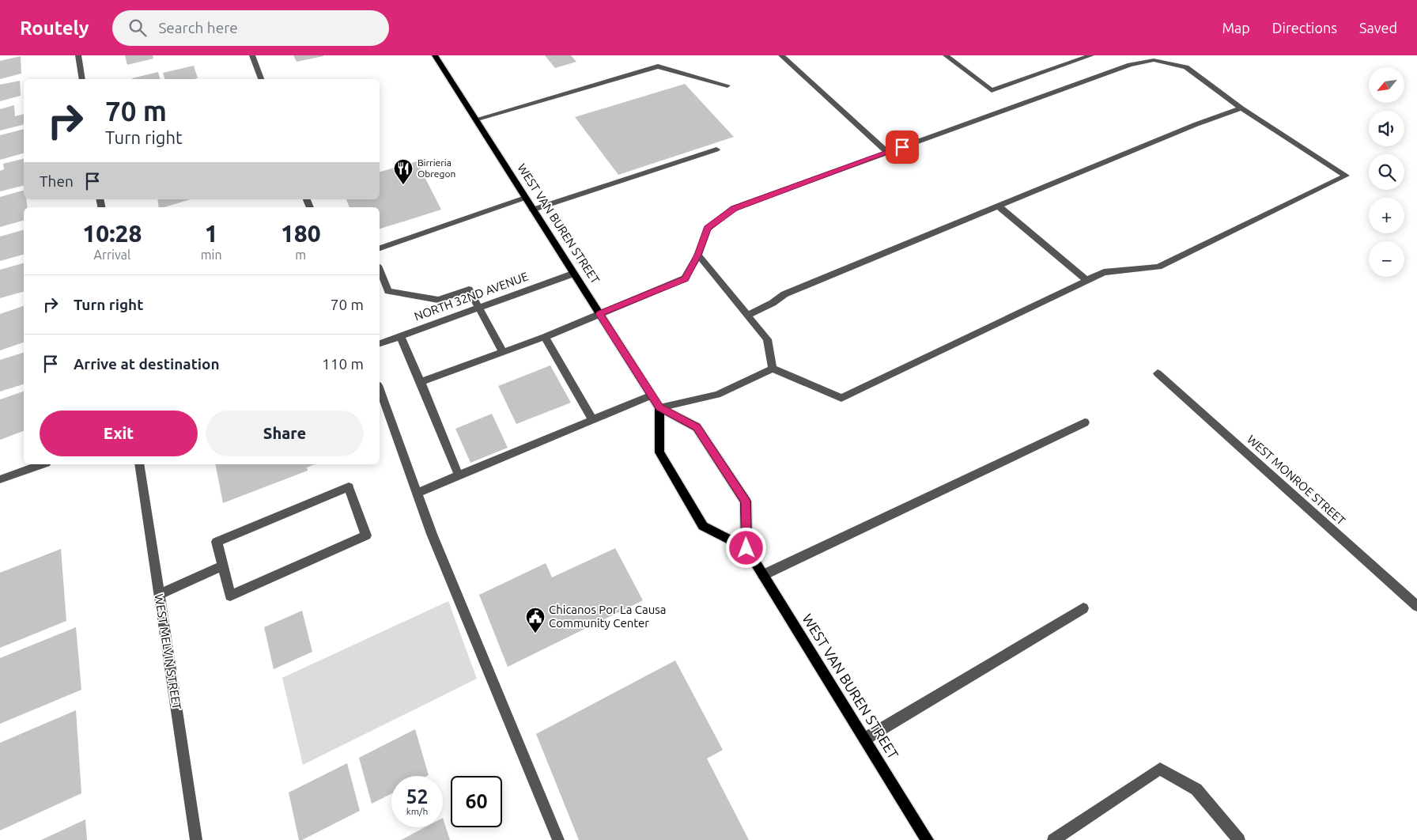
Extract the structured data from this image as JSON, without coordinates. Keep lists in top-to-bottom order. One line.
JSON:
{"streets":{"main road":["WEST VAN BUREN STREET"],"street":["NORTH 32ND AVENUE","WEST MONROE STREET","WEST MELVIN STREET"]},"crossings":[["WEST VAN BUREN STREET","NORTH 32ND AVENUE"]],"places":{"restaurant":["Birrieria Obregon"],"public building":["Chicanos Por La Causa Community Center"]},"north":"bottom left","page":{"header":"Routely","search":"Search here","nav":["Map","Directions","Saved"],"map_buttons":["+","−"],"turn":["70 m","Turn right"],"then":"Then","eta":["10:28","Arrival","1","min","180","m"],"list":[{"name":"Turn right","value":"70 m"},{"name":"Arrive at destination","value":"110 m"}],"buttons":["Exit","Share"],"speed":"52 km/h","limit":"60"}}
